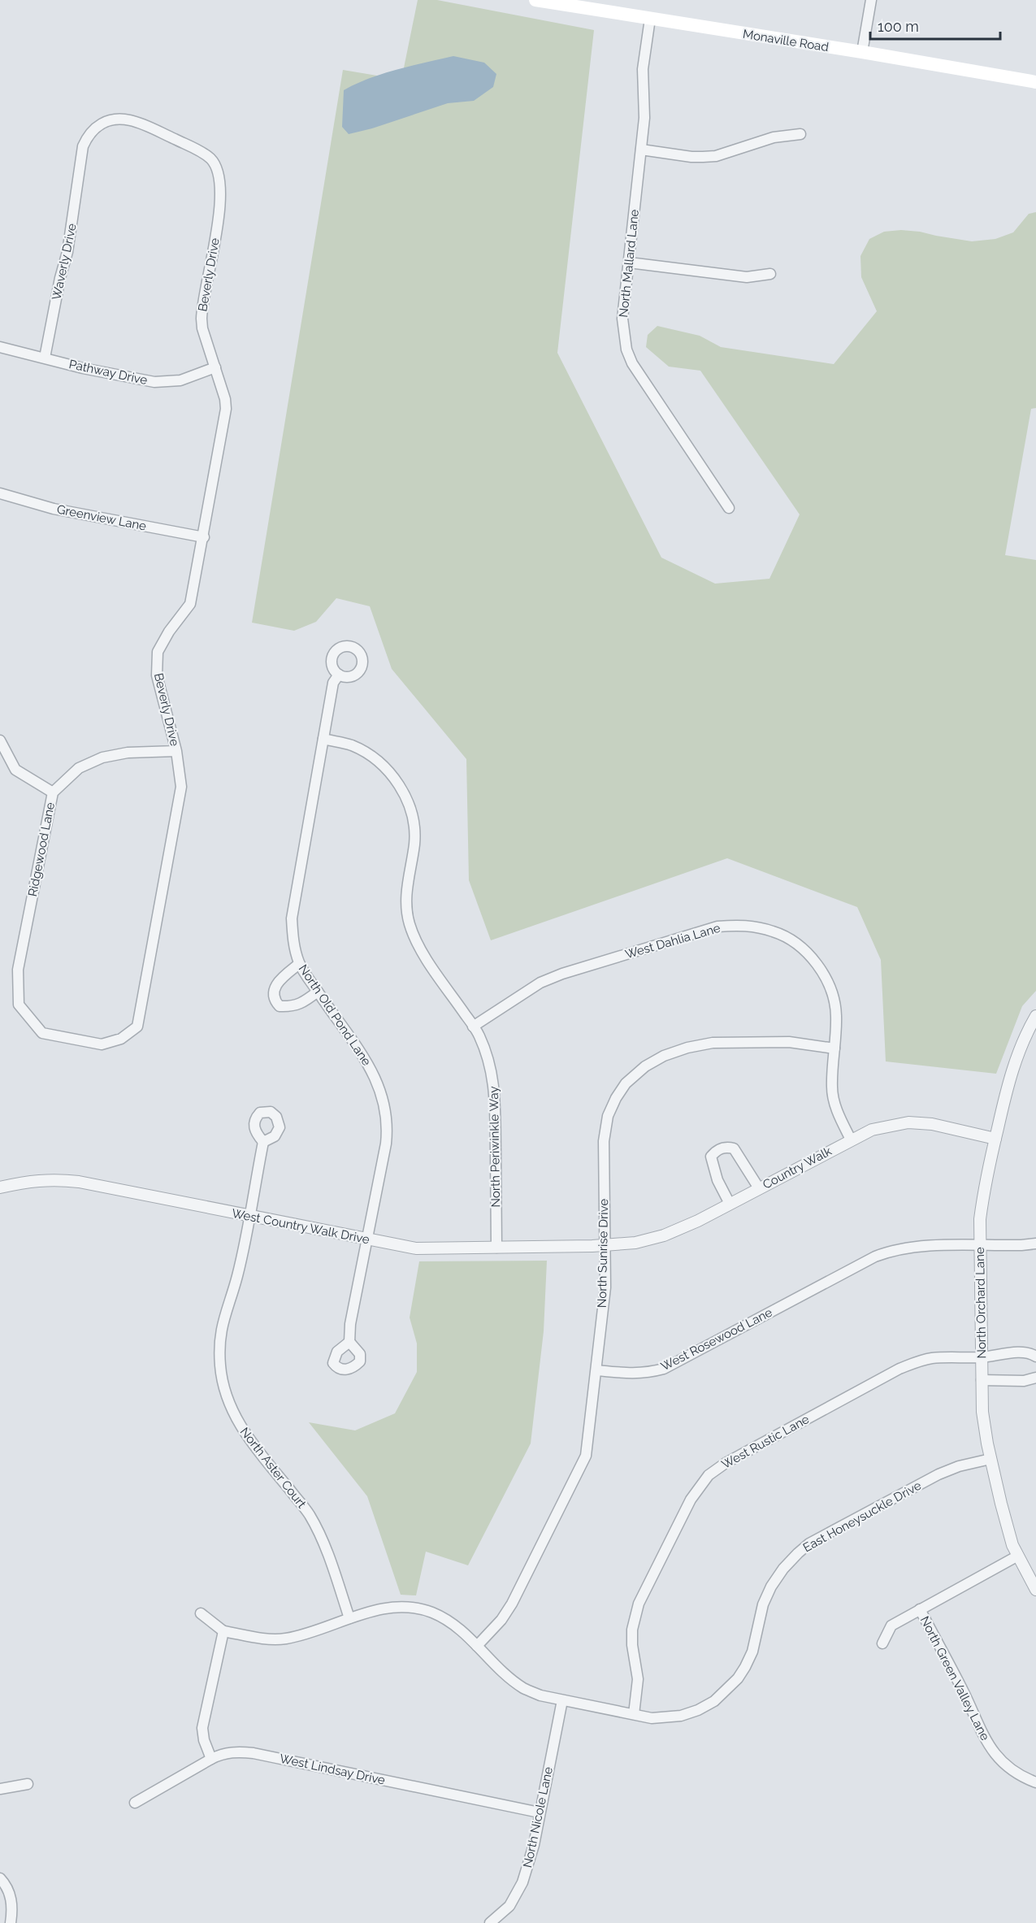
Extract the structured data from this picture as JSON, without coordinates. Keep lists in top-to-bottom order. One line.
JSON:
{"streets":{"main road":["Monaville Road"],"street":["Waverly Drive","North Mallard Lane","Beverly Drive","Pathway Drive","Greenview Lane","Ridgewood Lane","West Dahlia Lane","North Old Pond Lane","North Periwinkle Way","Country Walk","West Country Walk Drive","North Sunrise Drive","North Orchard Lane","West Rosewood Lane","West Rustic Lane","North Aster Court","East Honeysuckle Drive","North Green Valley Lane","West Lindsay Drive","North Nicole Lane"]},"crossings":[["Monaville Road","North Mallard Lane"],["Waverly Drive","Beverly Drive"],["Waverly Drive","Pathway Drive"],["Beverly Drive","Pathway Drive"],["Beverly Drive","Greenview Lane"],["Beverly Drive","Ridgewood Lane"],["West Dahlia Lane","North Periwinkle Way"],["West Dahlia Lane","Country Walk"],["West Dahlia Lane","North Sunrise Drive"],["North Old Pond Lane","North Periwinkle Way"],["North Old Pond Lane","West Country Walk Drive"],["North Periwinkle Way","West Country Walk Drive"],["Country Walk","West Country Walk Drive"],["Country Walk","North Sunrise Drive"],["Country Walk","North Orchard Lane"],["West Country Walk Drive","North Sunrise Drive"],["West Country Walk Drive","North Aster Court"],["North Sunrise Drive","West Rosewood Lane"],["North Sunrise Drive","East Honeysuckle Drive"],["North Orchard Lane","West Rosewood Lane"],["North Orchard Lane","West Rustic Lane"],["North Orchard Lane","East Honeysuckle Drive"],["West Rustic Lane","East Honeysuckle Drive"],["North Aster Court","East Honeysuckle Drive"],["East Honeysuckle Drive","North Nicole Lane"],["West Lindsay Drive","North Nicole Lane"]],"scale_bar":"100 m"}
